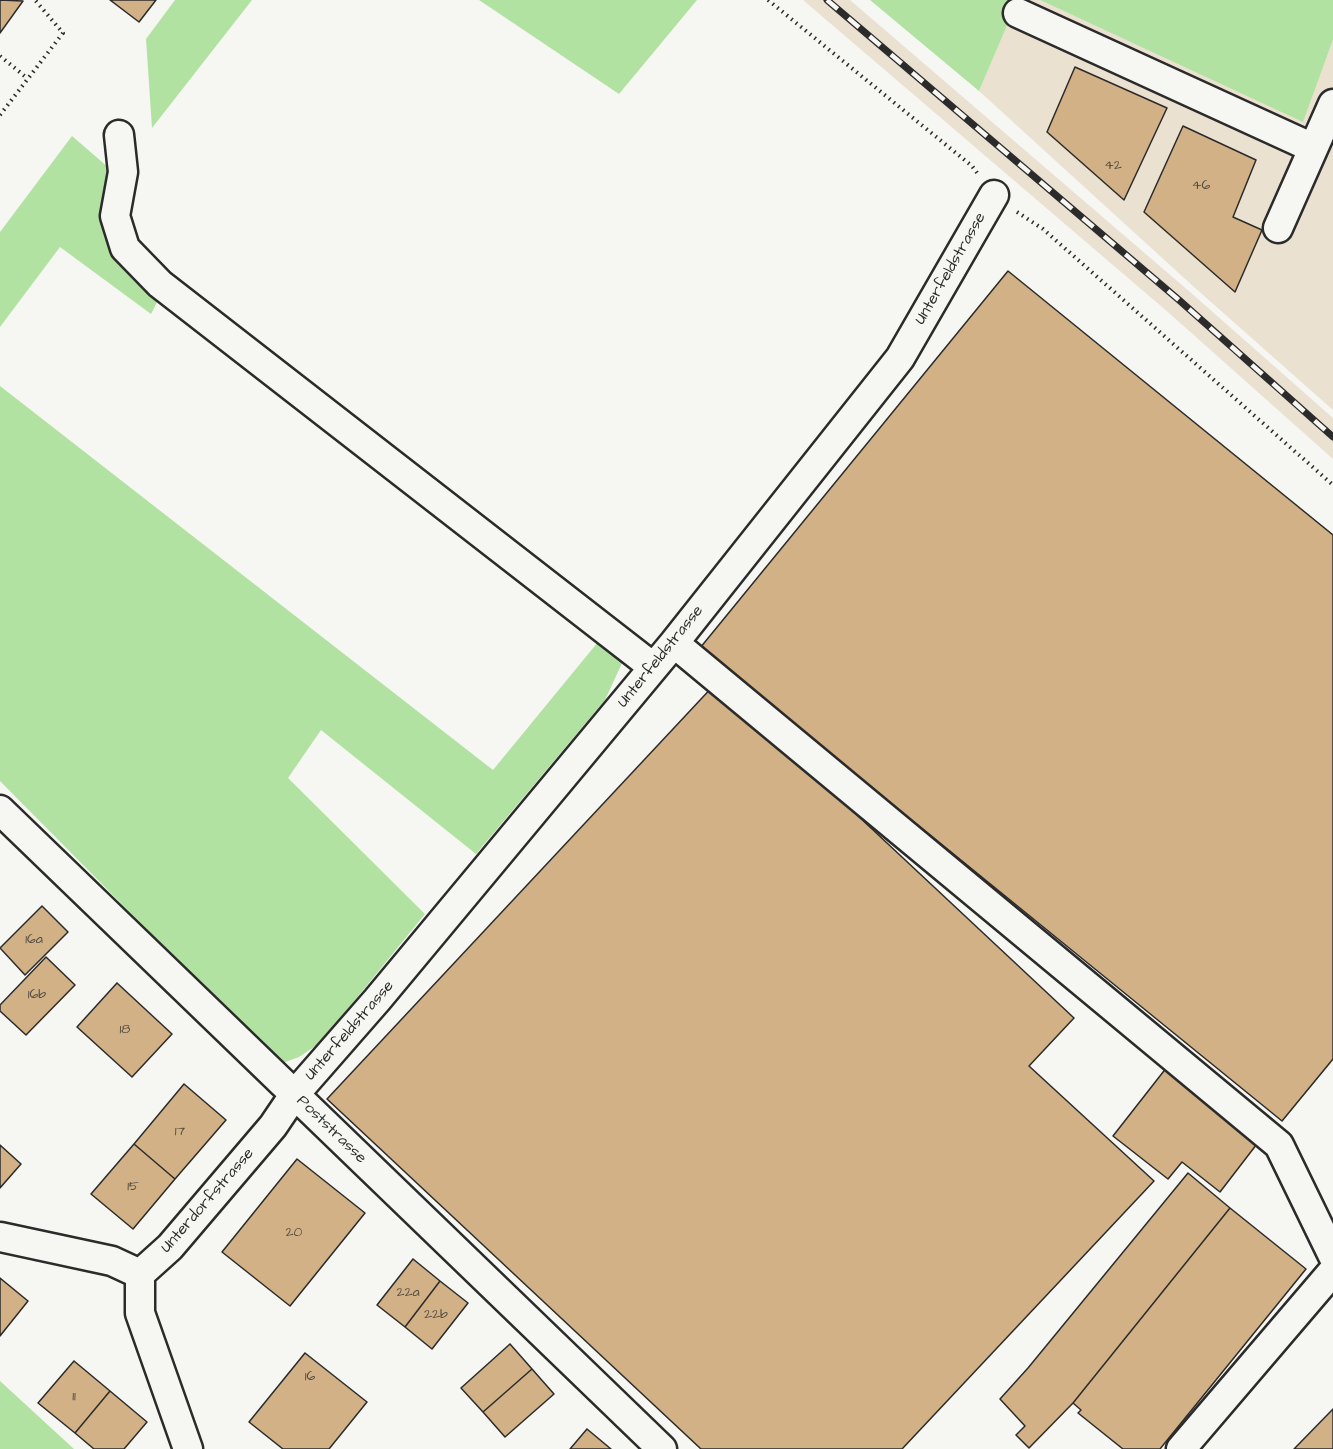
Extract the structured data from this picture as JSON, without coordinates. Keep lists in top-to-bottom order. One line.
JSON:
{"streets":{"street":["Unterfeldstrasse","Poststrasse","Unterdorfstrasse"]},"crossings":[["Unterfeldstrasse","Poststrasse"],["Unterfeldstrasse","Unterdorfstrasse"],["Poststrasse","Unterdorfstrasse"]],"house_numbers":["42","46","16a","16b","18","17","15","20","22a","22b","16","11"]}
